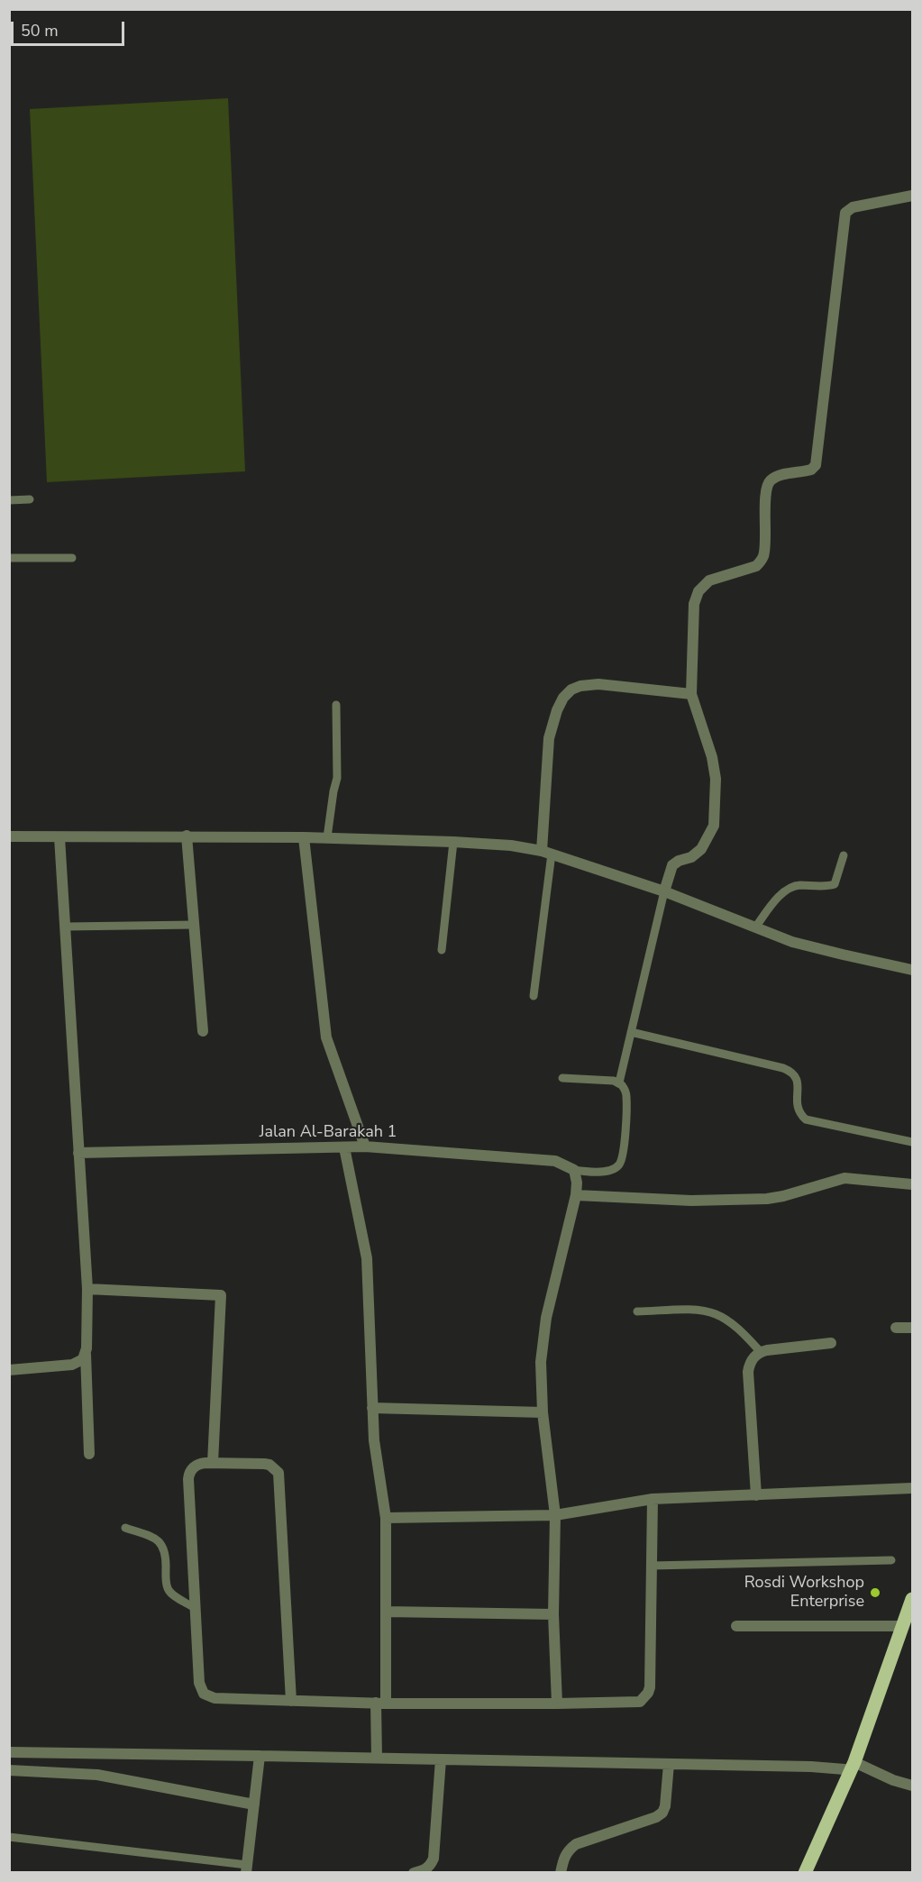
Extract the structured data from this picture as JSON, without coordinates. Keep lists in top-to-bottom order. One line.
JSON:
{"streets":{"street":["Jalan Al-Barakah 1"]},"places":["Rosdi Workshop Enterprise"],"scale_bar":"50 m"}
